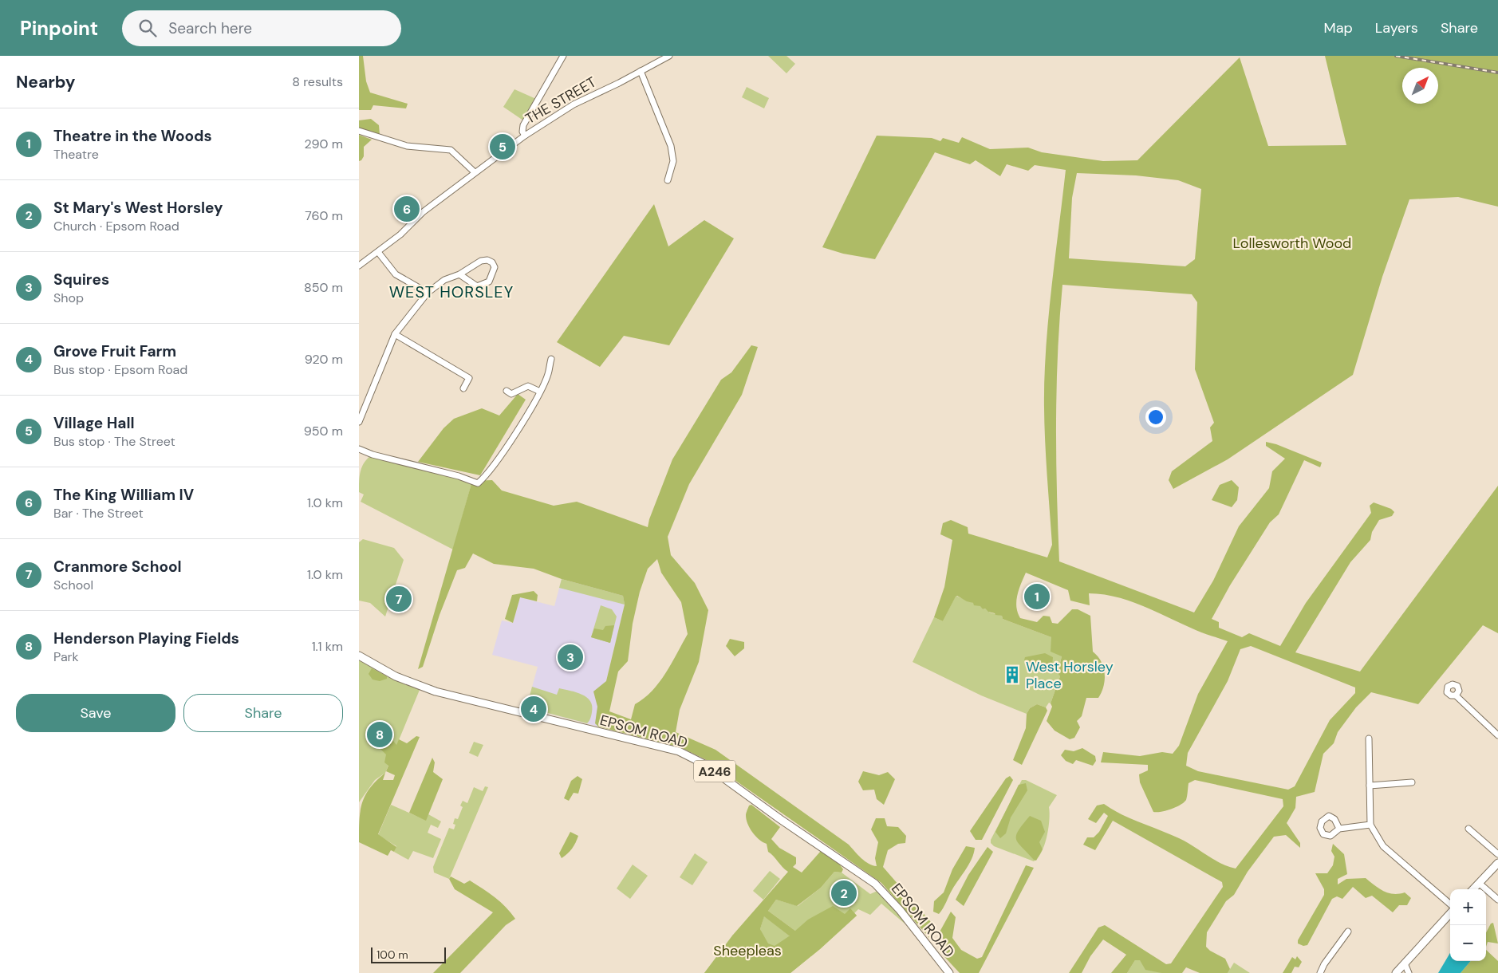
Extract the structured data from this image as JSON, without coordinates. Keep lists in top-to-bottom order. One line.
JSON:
{"streets":{"main road":["EPSOM ROAD","A246"],"street":["THE STREET"]},"districts":["WEST HORSLEY"],"parks":["Lollesworth Wood","Sheepleas"],"places":{"building":["West Horsley Place"]},"scale_bar":"100 m","north":"top right","page":{"header":"Pinpoint","search":"Search here","nav":["Map","Layers","Share"],"heading":["Nearby","8 results"],"list":[{"mark":"1","name":"Theatre in the Woods","note":"Theatre","value":"290 m"},{"mark":"2","name":"St Mary's West Horsley","note":"Church · Epsom Road","value":"760 m"},{"mark":"3","name":"Squires","note":"Shop","value":"850 m"},{"mark":"4","name":"Grove Fruit Farm","note":"Bus stop · Epsom Road","value":"920 m"},{"mark":"5","name":"Village Hall","note":"Bus stop · The Street","value":"950 m"},{"mark":"6","name":"The King William IV","note":"Bar · The Street","value":"1.0 km"},{"mark":"7","name":"Cranmore School","note":"School","value":"1.0 km"},{"mark":"8","name":"Henderson Playing Fields","note":"Park","value":"1.1 km"}],"pins":["5","6","1","7","3","4","8","2"],"buttons":["Save","Share"],"map_buttons":["+","−"],"scale":"100 m"}}
